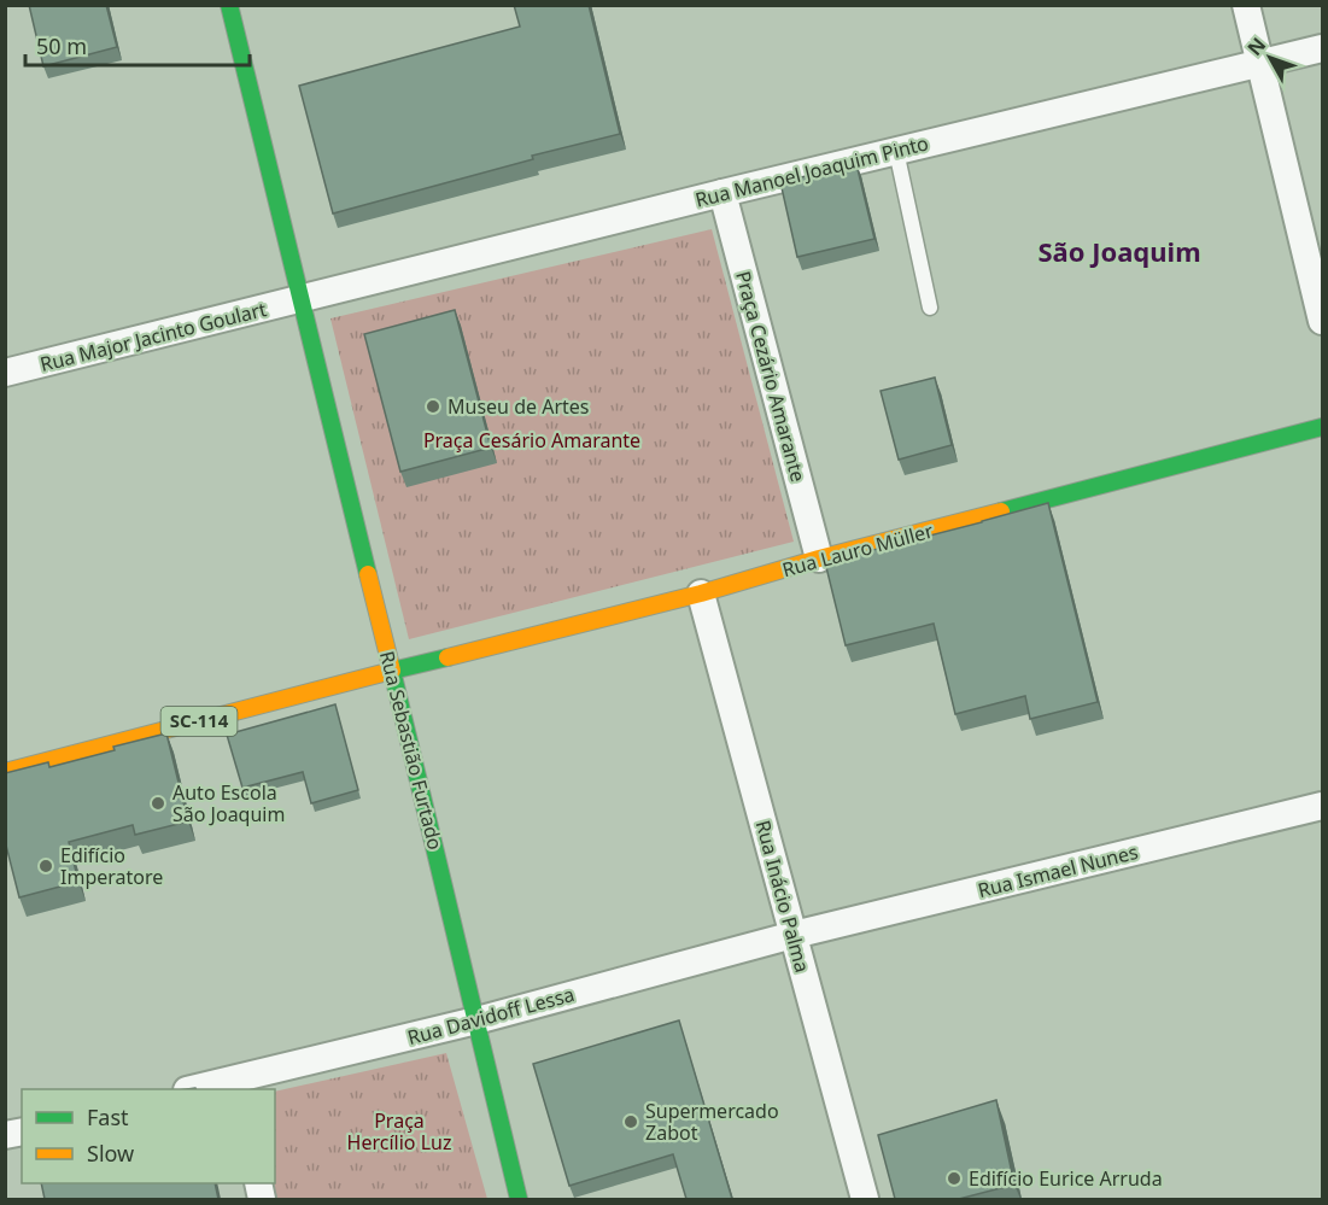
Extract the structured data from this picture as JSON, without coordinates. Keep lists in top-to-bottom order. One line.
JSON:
{"streets":{"main road":["Rua Lauro Müller","SC-114","Rua Sebastião Furtado"],"street":["Rua Manoel Joaquim Pinto","Rua Major Jacinto Goulart","Praça Cezário Amarante","Rua Ismael Nunes","Rua Inácio Palma","Rua Davidoff Lessa"]},"crossings":[["Rua Manoel Joaquim Pinto","Rua Major Jacinto Goulart"],["Rua Manoel Joaquim Pinto","Praça Cezário Amarante"],["Rua Manoel Joaquim Pinto","Rua Sebastião Furtado"],["Rua Major Jacinto Goulart","Rua Sebastião Furtado"],["Praça Cezário Amarante","Rua Lauro Müller"],["Rua Lauro Müller","SC-114"],["Rua Lauro Müller","Rua Sebastião Furtado"],["Rua Lauro Müller","Rua Inácio Palma"],["SC-114","Rua Sebastião Furtado"],["Rua Sebastião Furtado","Rua Davidoff Lessa"],["Rua Ismael Nunes","Rua Inácio Palma"],["Rua Ismael Nunes","Rua Davidoff Lessa"],["Rua Inácio Palma","Rua Davidoff Lessa"]],"districts":["São Joaquim"],"parks":["Praça Cesário Amarante","Praça Hercílio Luz"],"places":["Museu de Artes","Auto Escola São Joaquim","Edifício Imperatore","Supermercado Zabot","Edifício Eurice Arruda"],"legend":["Fast","Slow"],"scale_bar":"50 m","north":"top left"}
